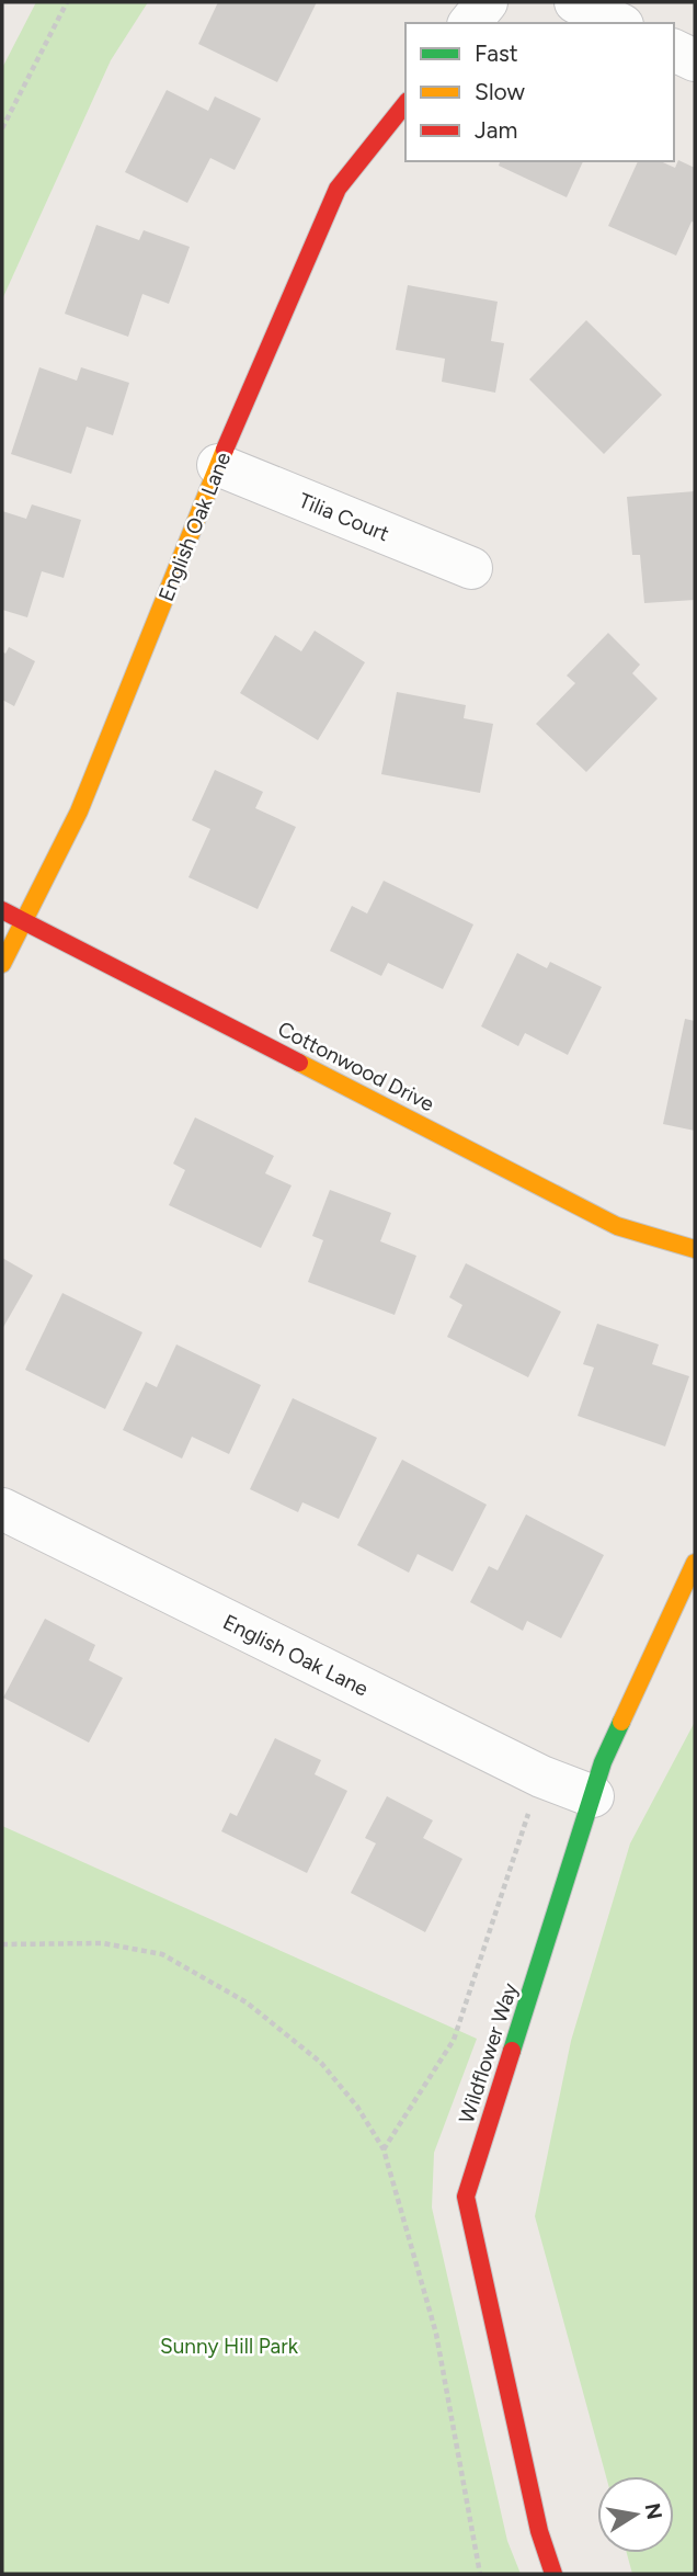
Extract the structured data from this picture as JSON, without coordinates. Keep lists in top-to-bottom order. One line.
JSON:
{"streets":{"street":["Tilia Court","English Oak Lane","Cottonwood Drive","Wildflower Way"]},"crossings":[["Tilia Court","English Oak Lane"],["English Oak Lane","Cottonwood Drive"],["English Oak Lane","Wildflower Way"]],"parks":["Sunny Hill Park"],"legend":["Fast","Slow","Jam"],"north":"right"}
